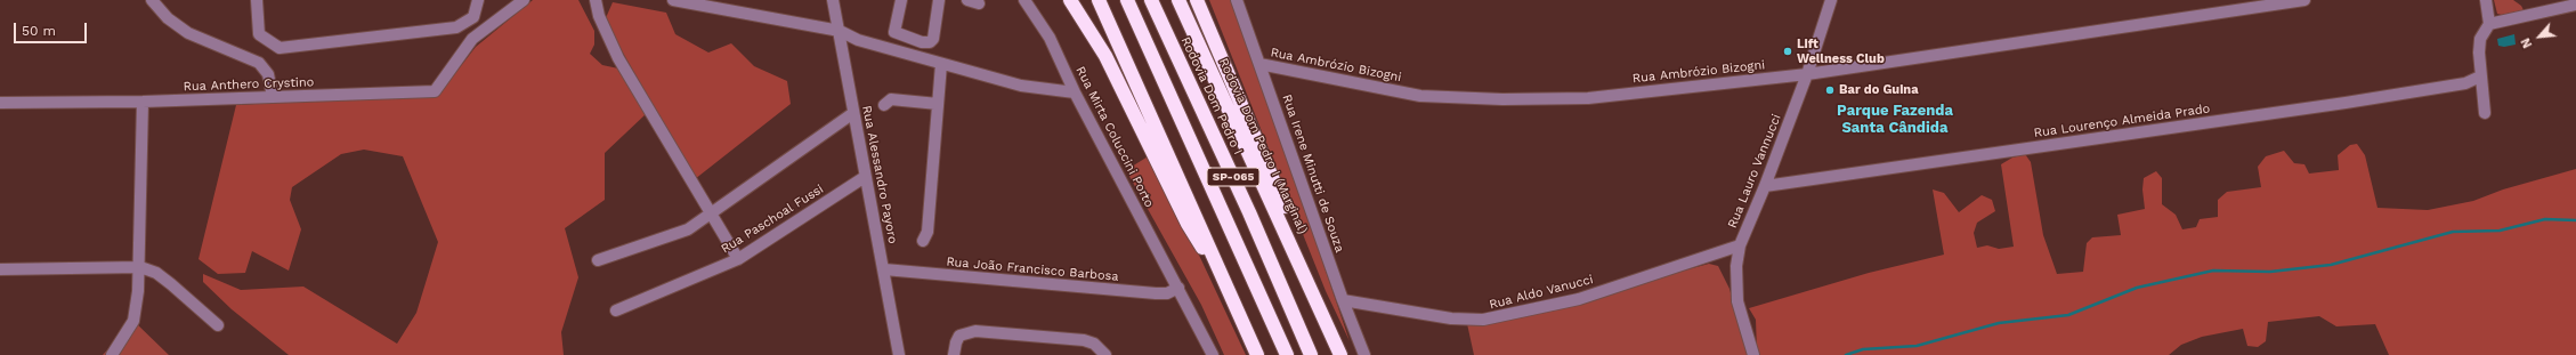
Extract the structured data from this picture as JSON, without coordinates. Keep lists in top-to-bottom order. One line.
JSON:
{"streets":{"highway":["Rodovia Dom Pedro I","Rodovia Dom Pedro I (Marginal)","SP-065"],"street":["Rua Ambrózio Bizogni","Rua Anthero Crystino","Rua Lourenço Almeida Prado","Rua Mirta Coluccini Porto","Rua Lauro Vannucci","Rua Irene Minutti de Souza","Rua Alessandro Payoro","Rua Paschoal Fussi","Rua João Francisco Barbosa","Rua Aldo Vanucci"]},"crossings":[["Rua Ambrózio Bizogni","Rua Lauro Vannucci"],["Rua Ambrózio Bizogni","Rua Irene Minutti de Souza"],["Rua Lourenço Almeida Prado","Rua Lauro Vannucci"],["Rua Mirta Coluccini Porto","Rua João Francisco Barbosa"],["Rua Lauro Vannucci","Rua Aldo Vanucci"],["Rua Irene Minutti de Souza","Rua Aldo Vanucci"],["Rua Alessandro Payoro","Rua Paschoal Fussi"],["Rua Alessandro Payoro","Rua João Francisco Barbosa"]],"districts":["Parque Fazenda Santa Cândida"],"places":["Lift Wellness Club","Bar do Guina"],"scale_bar":"50 m","north":"bottom left"}
